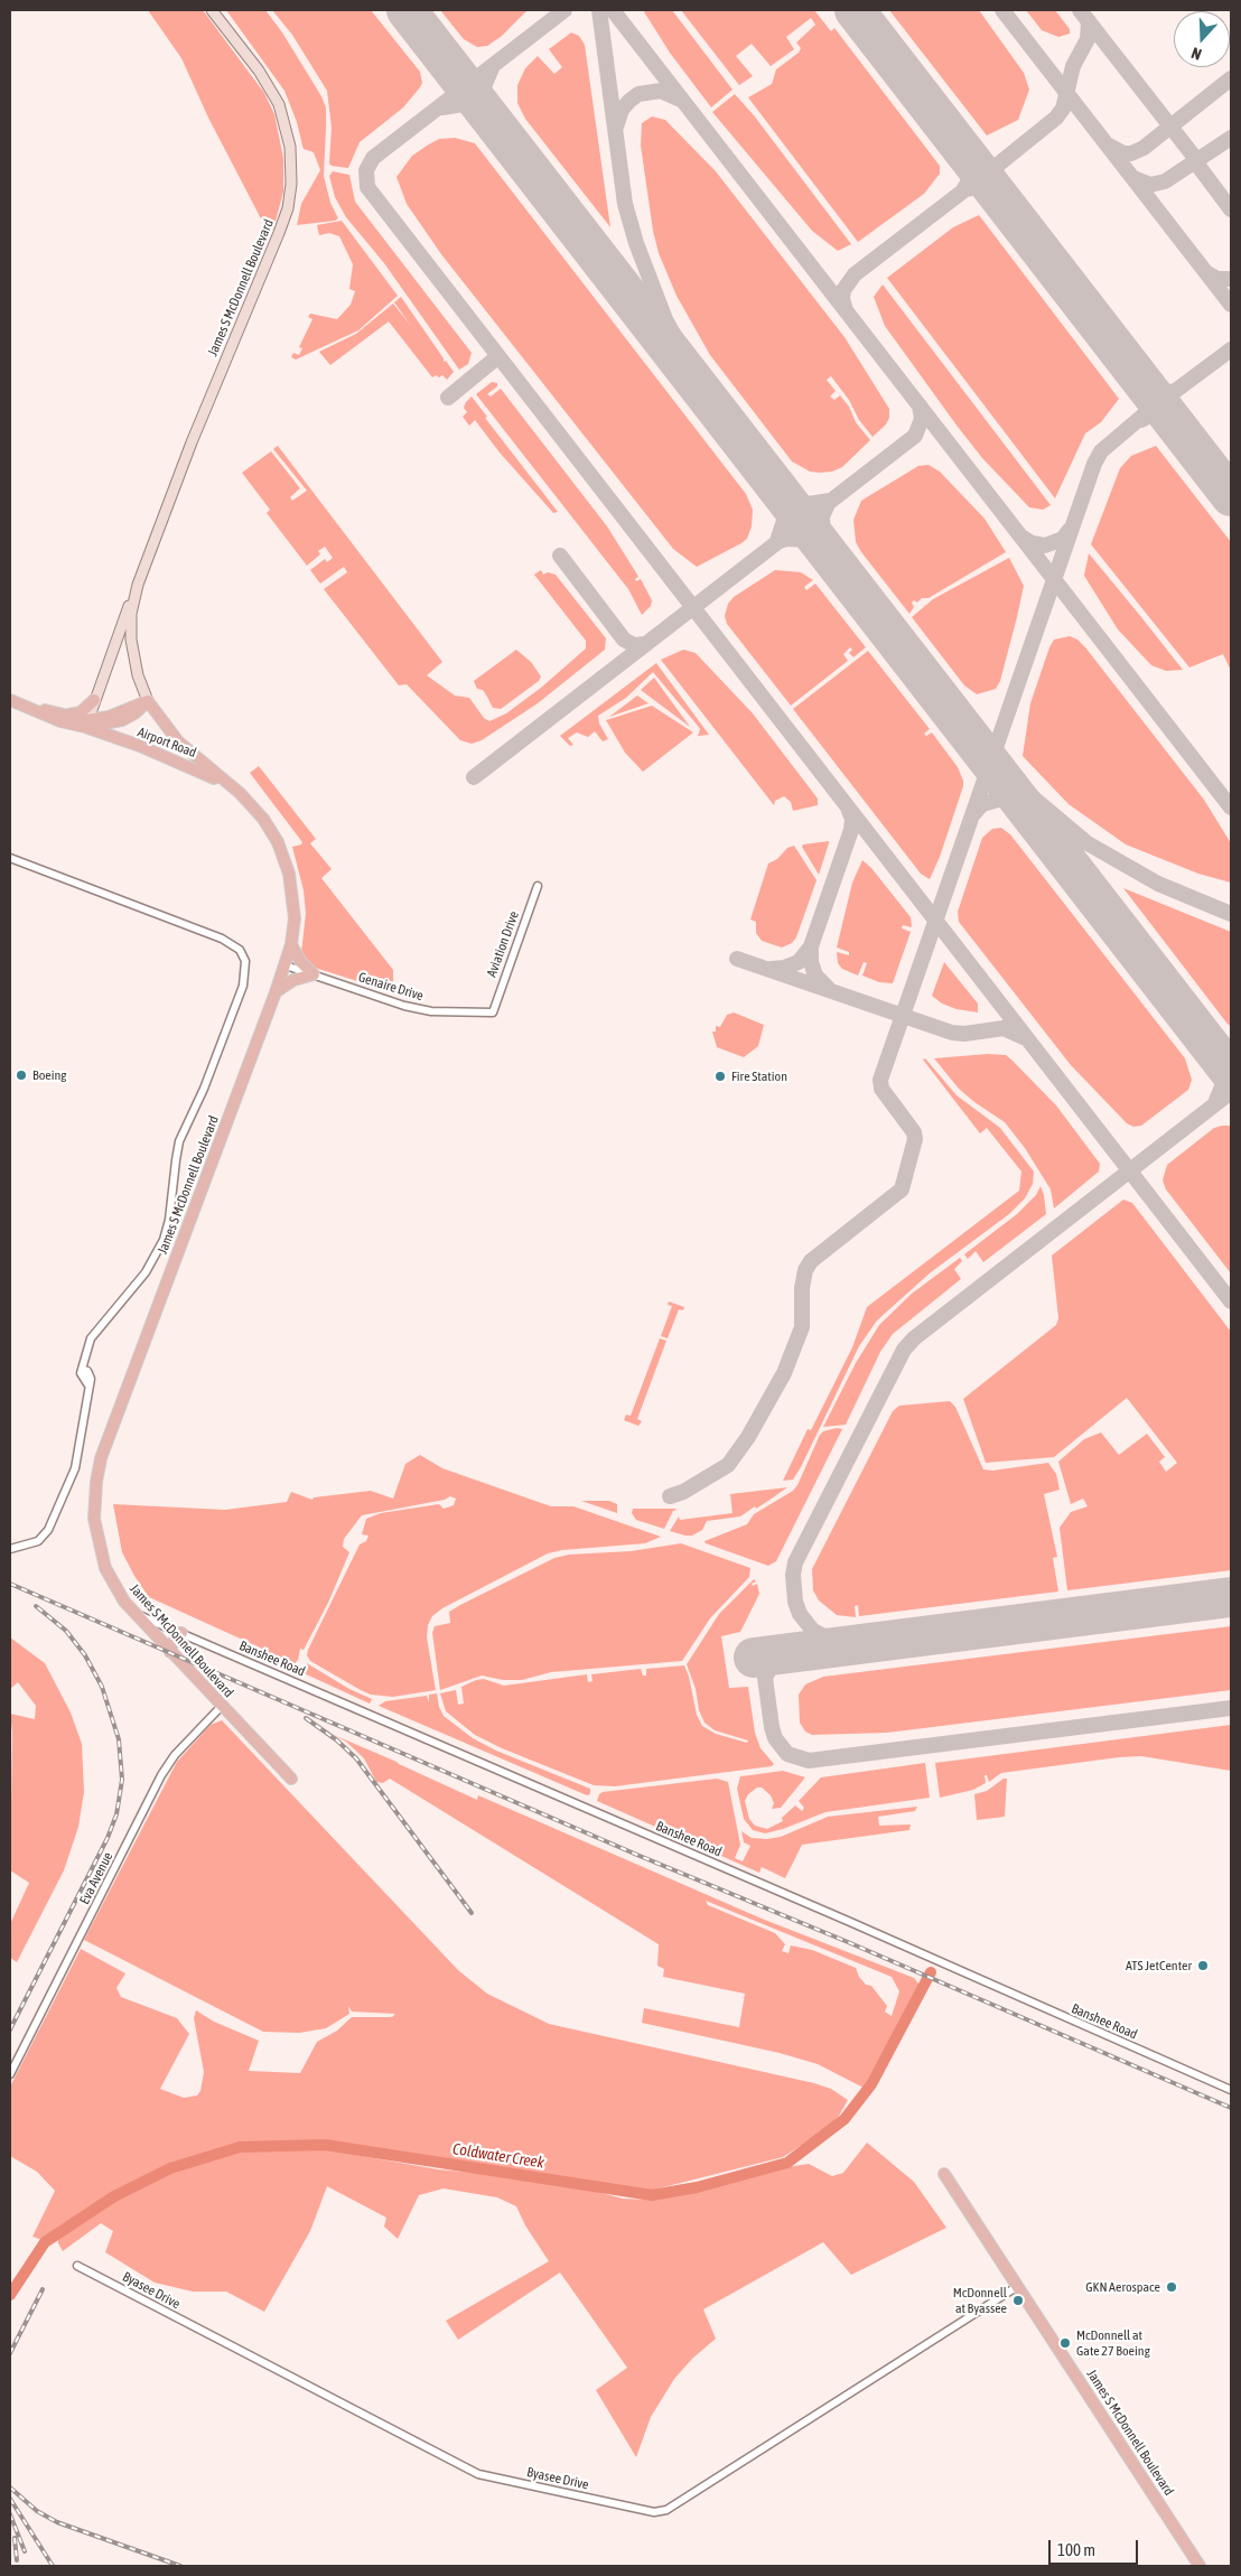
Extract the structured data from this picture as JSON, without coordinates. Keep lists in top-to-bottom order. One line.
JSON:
{"streets":{"main road":["James S McDonnell Boulevard","Airport Road"],"street":["Aviation Drive","Genaire Drive","Banshee Road","Eva Avenue","Byasee Drive"]},"crossings":[["James S McDonnell Boulevard","Airport Road"],["James S McDonnell Boulevard","Genaire Drive"],["James S McDonnell Boulevard","Banshee Road"],["James S McDonnell Boulevard","Eva Avenue"],["James S McDonnell Boulevard","Byasee Drive"],["Aviation Drive","Genaire Drive"]],"water":["Coldwater Creek"],"places":["Boeing","Fire Station","ATS JetCenter","GKN Aerospace","McDonnell at Byassee","McDonnell at Gate 27 Boeing"],"scale_bar":"100 m","north":"bottom"}
